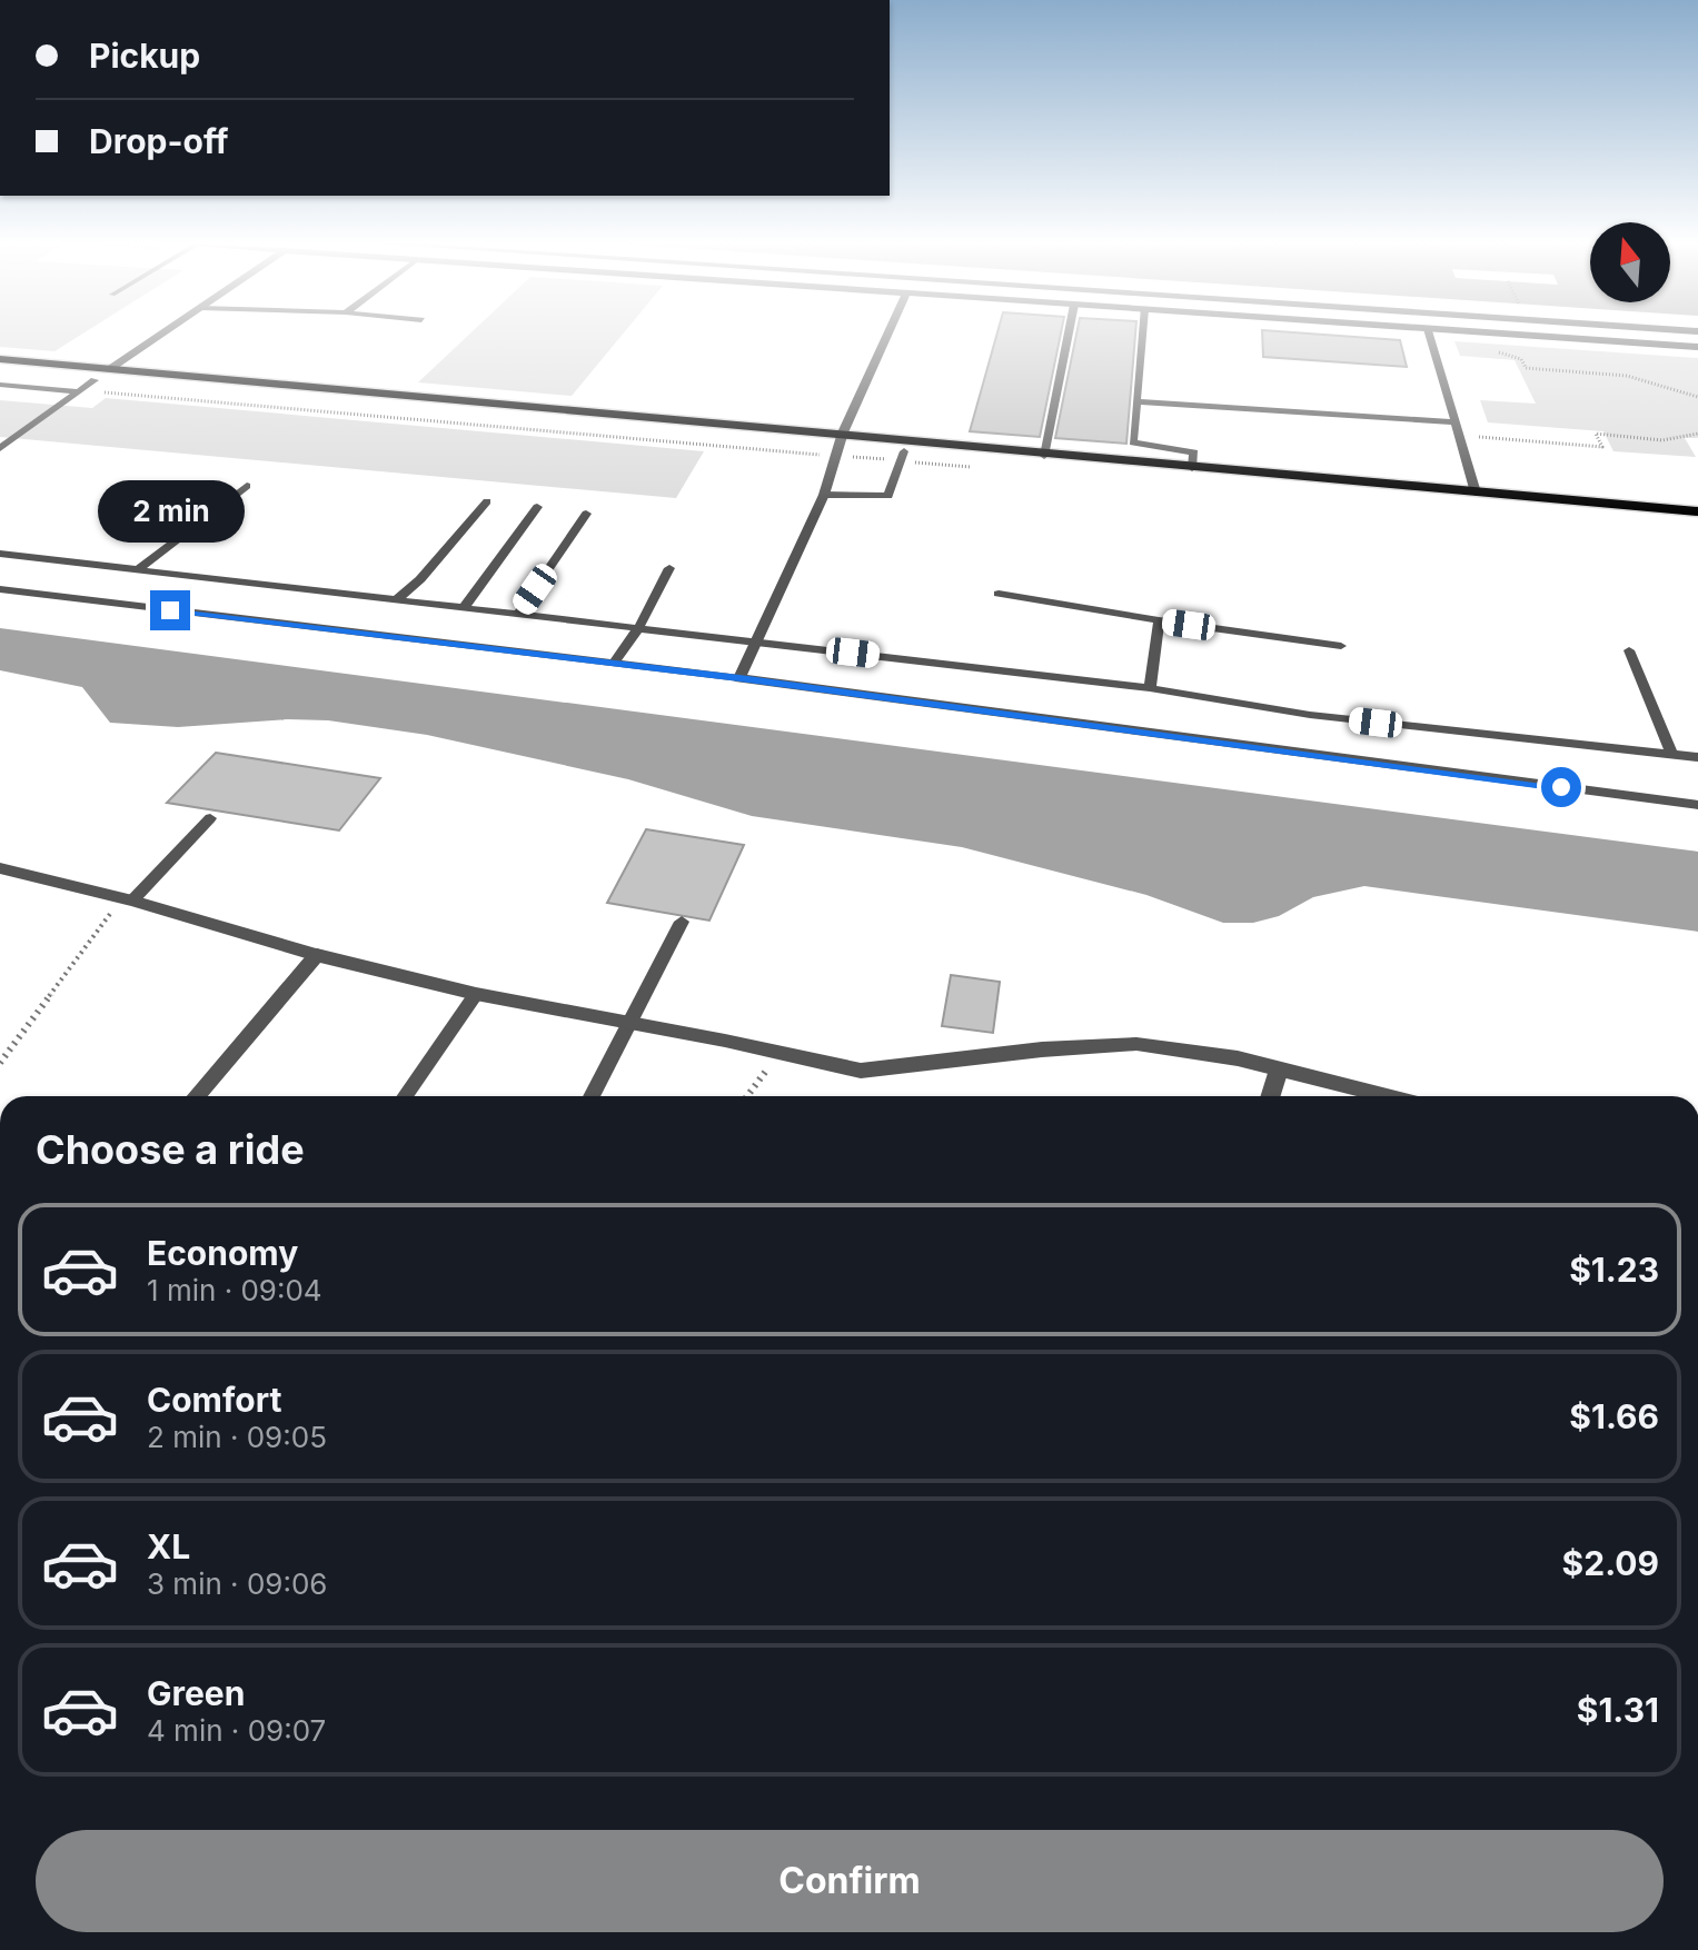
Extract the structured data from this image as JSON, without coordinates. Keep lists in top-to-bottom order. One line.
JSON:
{"north":"top","page":{"banner":["Pickup","Drop-off"],"bubble":"2 min","heading":"Choose a ride","list":[{"name":"Economy","note":"1 min · 09:04","value":"$1.23"},{"name":"Comfort","note":"2 min · 09:05","value":"$1.66"},{"name":"XL","note":"3 min · 09:06","value":"$2.09"},{"name":"Green","note":"4 min · 09:07","value":"$1.31"}],"buttons":"Confirm"}}
